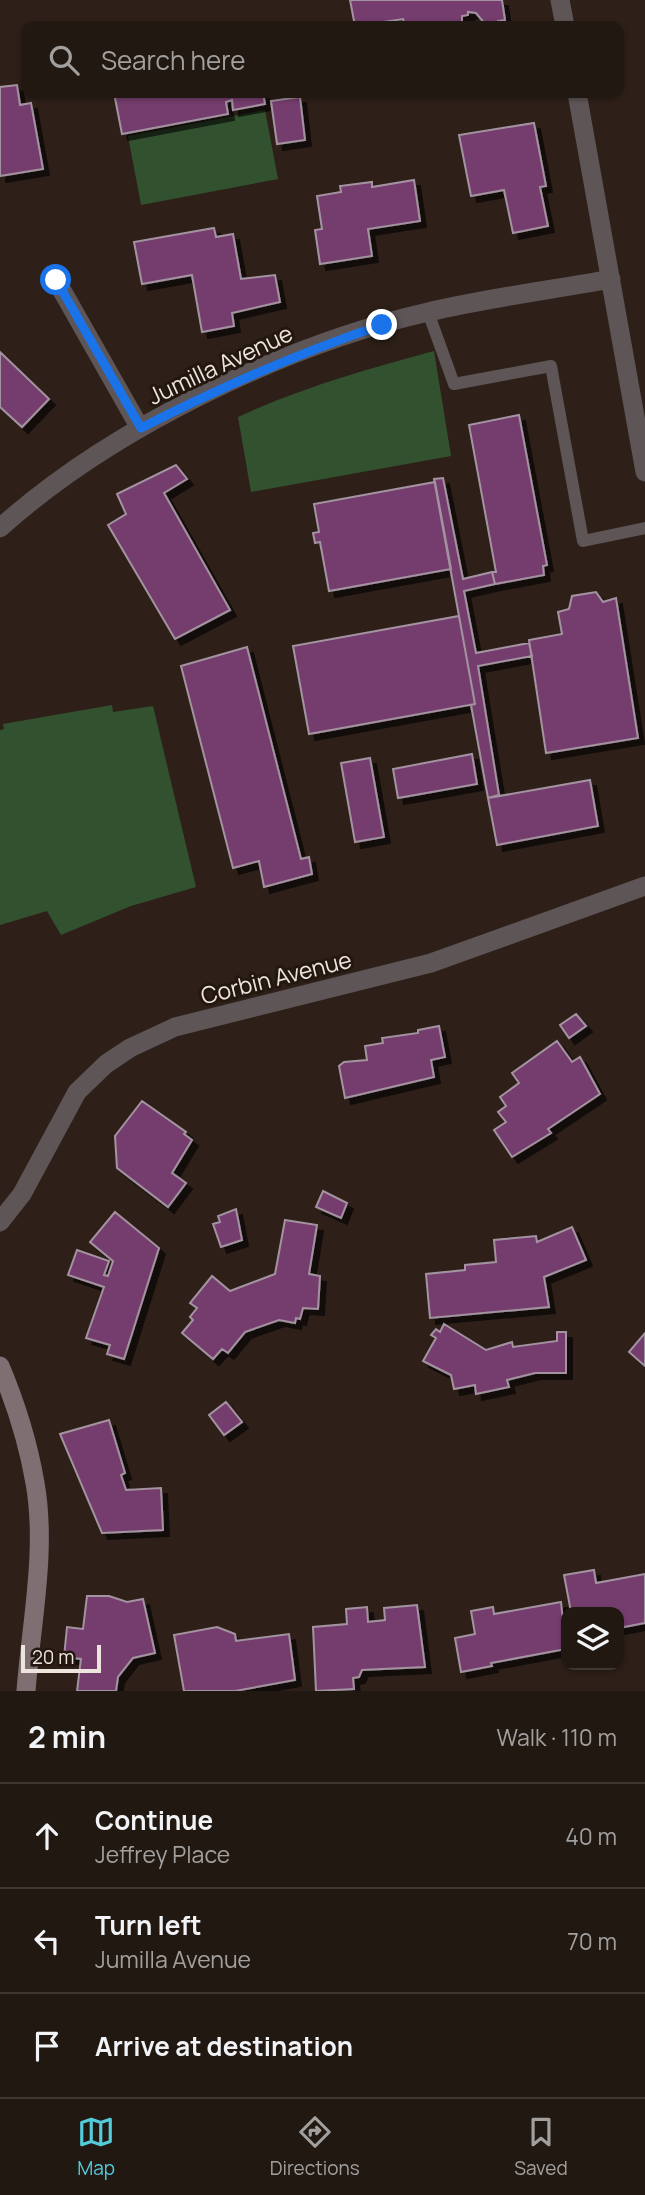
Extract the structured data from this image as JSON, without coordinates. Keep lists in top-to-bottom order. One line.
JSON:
{"streets":{"street":["Jumilla Avenue","Corbin Avenue"]},"scale_bar":"20 m","page":{"search":"Search here","scale":"20 m","heading":["2 min","Walk · 110 m"],"list":[["Continue","Jeffrey Place","40 m"],["Turn left","Jumilla Avenue","70 m"],"Arrive at destination"],"nav":["Map","Directions","Saved"]}}
